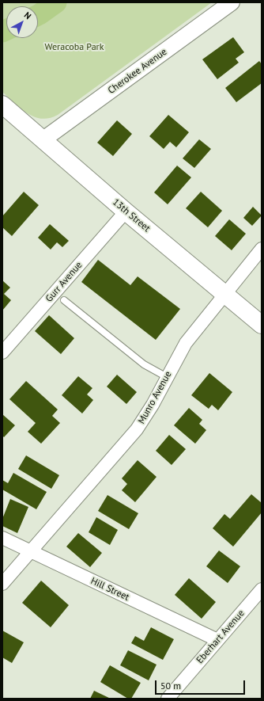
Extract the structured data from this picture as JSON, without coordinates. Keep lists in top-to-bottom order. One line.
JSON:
{"streets":{"main road":["13th Street"],"street":["Cherokee Avenue","Gurr Avenue","Munro Avenue","Hill Street","Eberhart Avenue"]},"crossings":[["Cherokee Avenue","13th Street"],["13th Street","Gurr Avenue"],["13th Street","Munro Avenue"],["Munro Avenue","Hill Street"],["Hill Street","Eberhart Avenue"]],"parks":["Weracoba Park"],"scale_bar":"50 m","north":"top right"}
